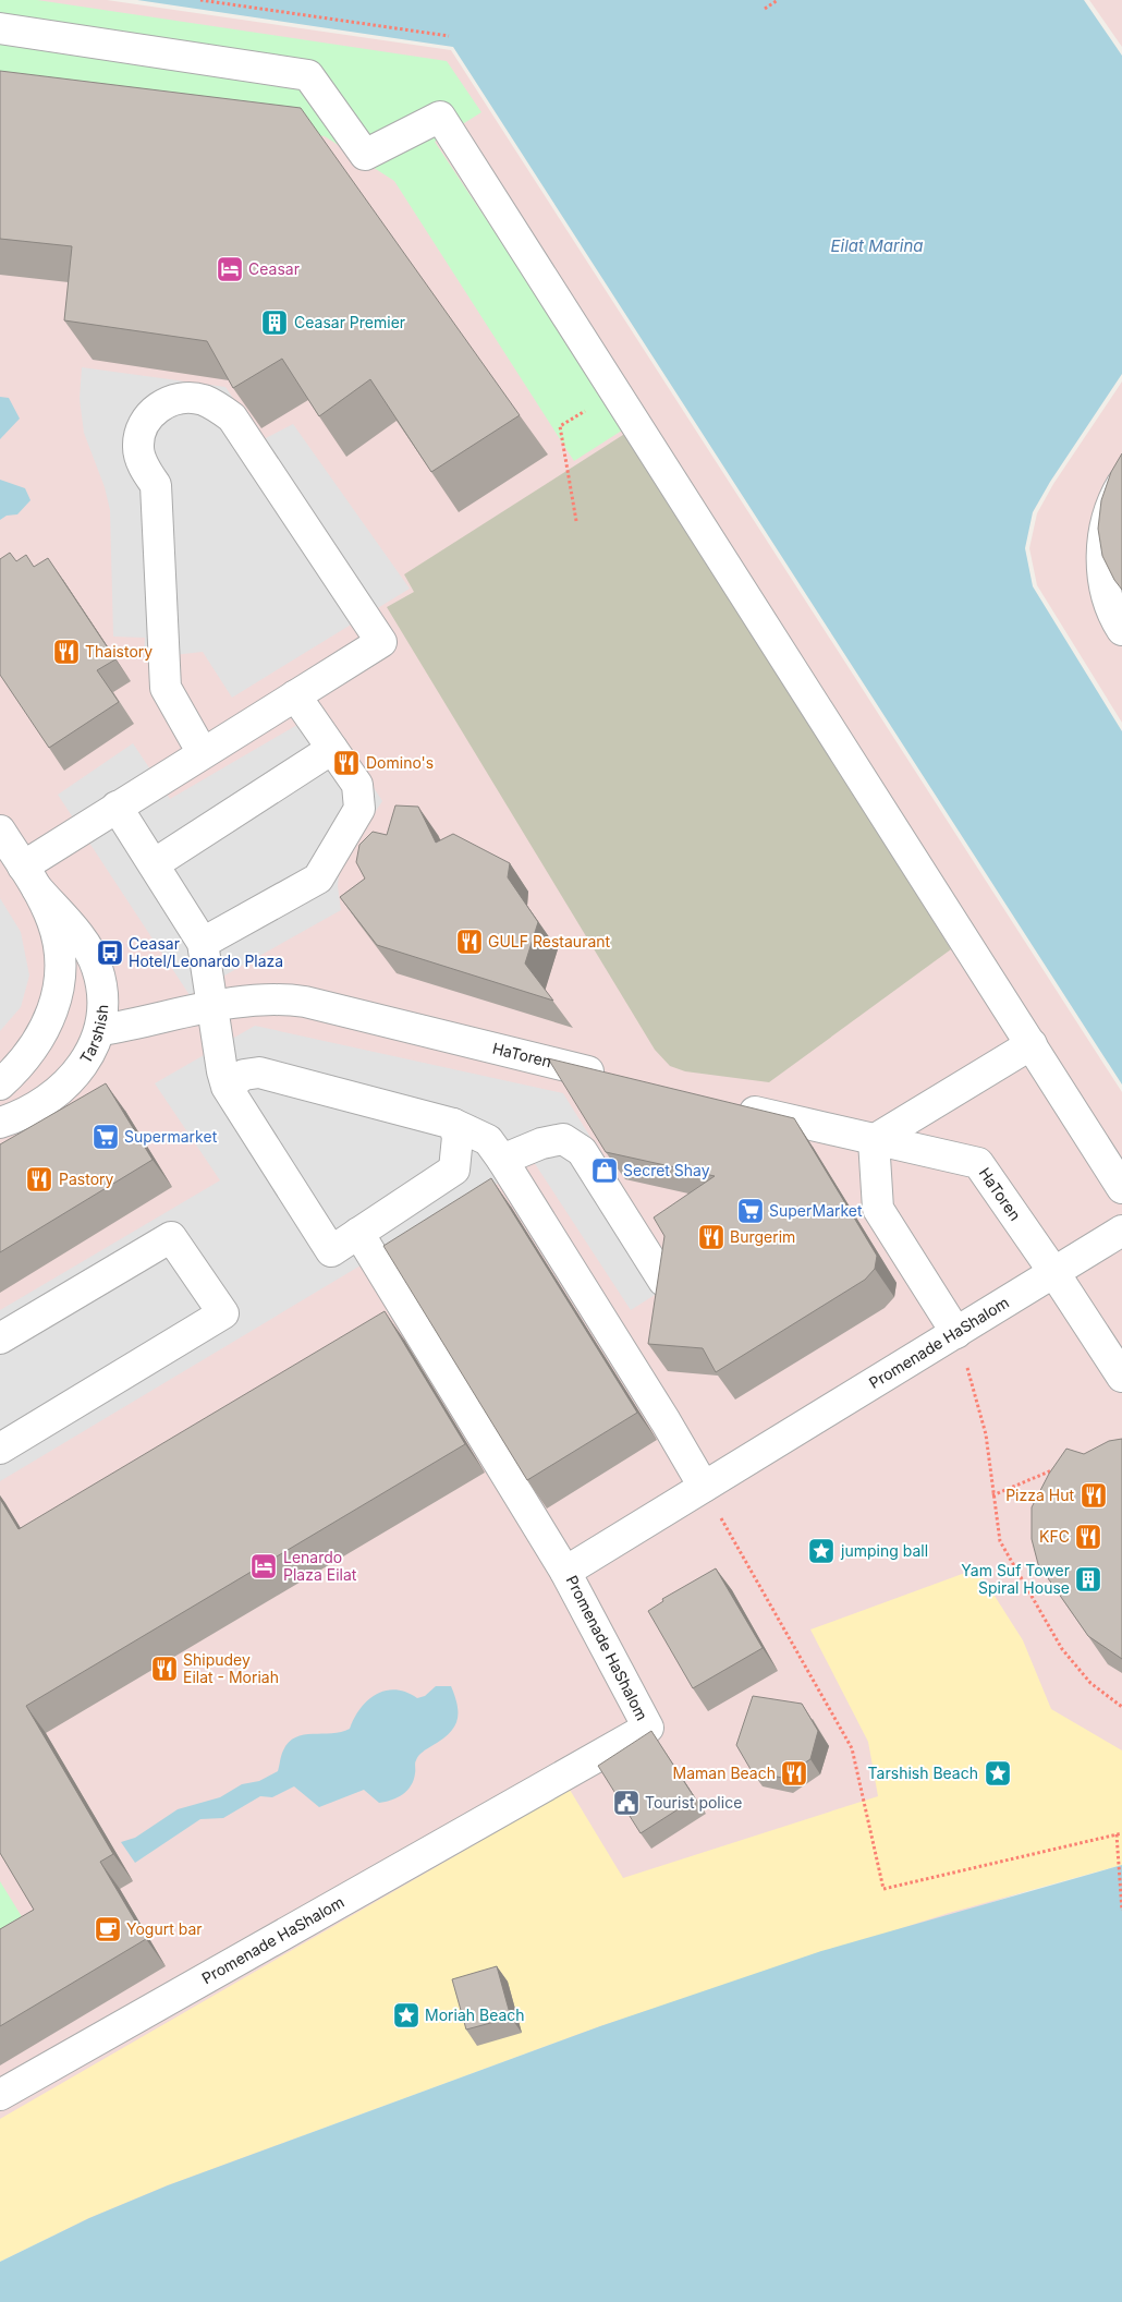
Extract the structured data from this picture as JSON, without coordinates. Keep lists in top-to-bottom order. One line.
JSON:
{"streets":{"street":["Tarshish","HaToren","Promenade HaShalom"]},"crossings":[["Tarshish","HaToren"],["HaToren","Promenade HaShalom"]],"water":["Eilat Marina"],"places":{"hotel":["Ceasar","Lenardo Plaza Eilat"],"building":["Ceasar Premier","Yam Suf Tower Spiral House"],"restaurant":["Thaistory","Domino's","GULF Restaurant","Pastory","Burgerim","Pizza Hut","KFC","Shipudey Eilat - Moriah","Maman Beach"],"bus stop":["Ceasar Hotel/Leonardo Plaza"],"supermarket":["Supermarket","SuperMarket"],"shop":["Secret Shay"],"place":["jumping ball","Tarshish Beach","Moriah Beach"],"public building":["Tourist police"],"cafe":["Yogurt bar"]}}
